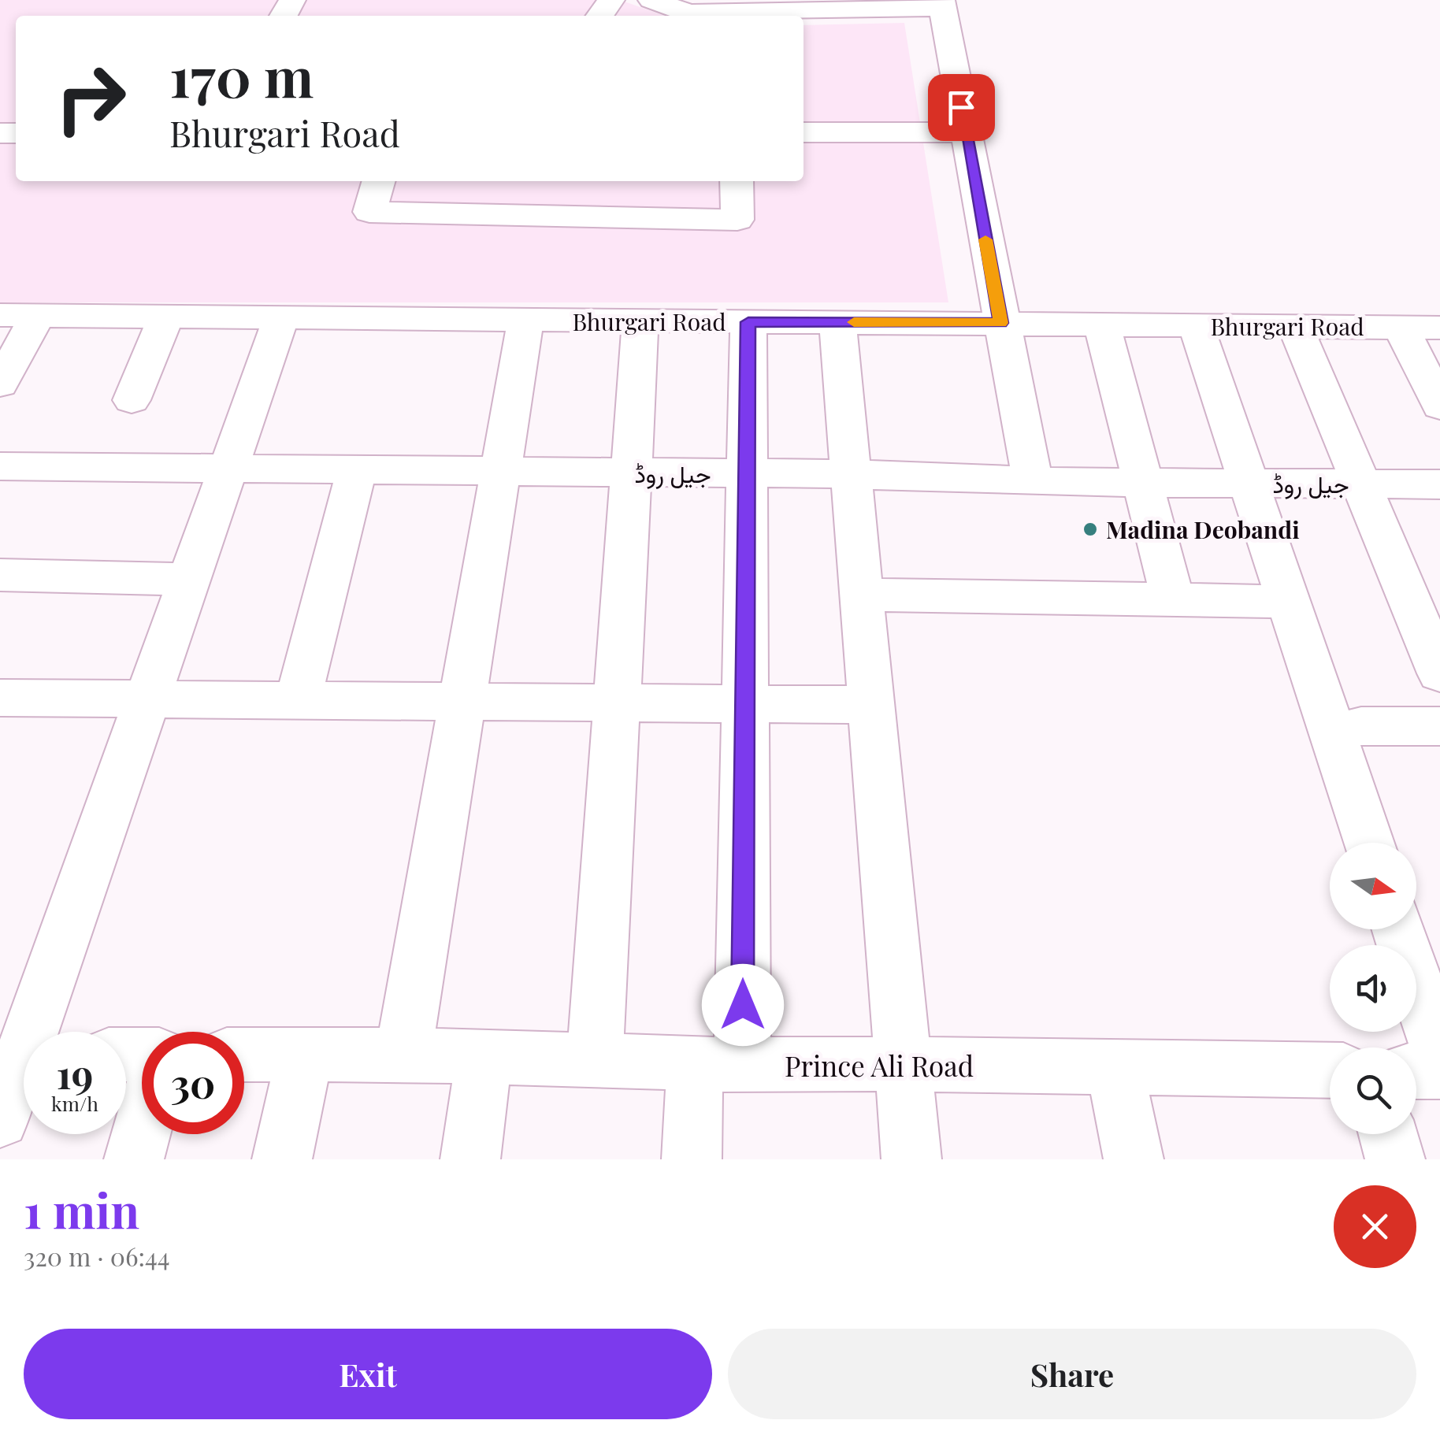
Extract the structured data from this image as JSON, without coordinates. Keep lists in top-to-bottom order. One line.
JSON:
{"streets":{"street":["Bhurgari Road","جیل روڈ","Prince Ali Road"]},"places":["Madina Deobandi"],"north":"right","page":{"turn":["170 m","Bhurgari Road"],"speed":"19 km/h","limit":"30","heading":["1 min","320 m · 06:44"],"buttons":["Exit","Share"]}}
